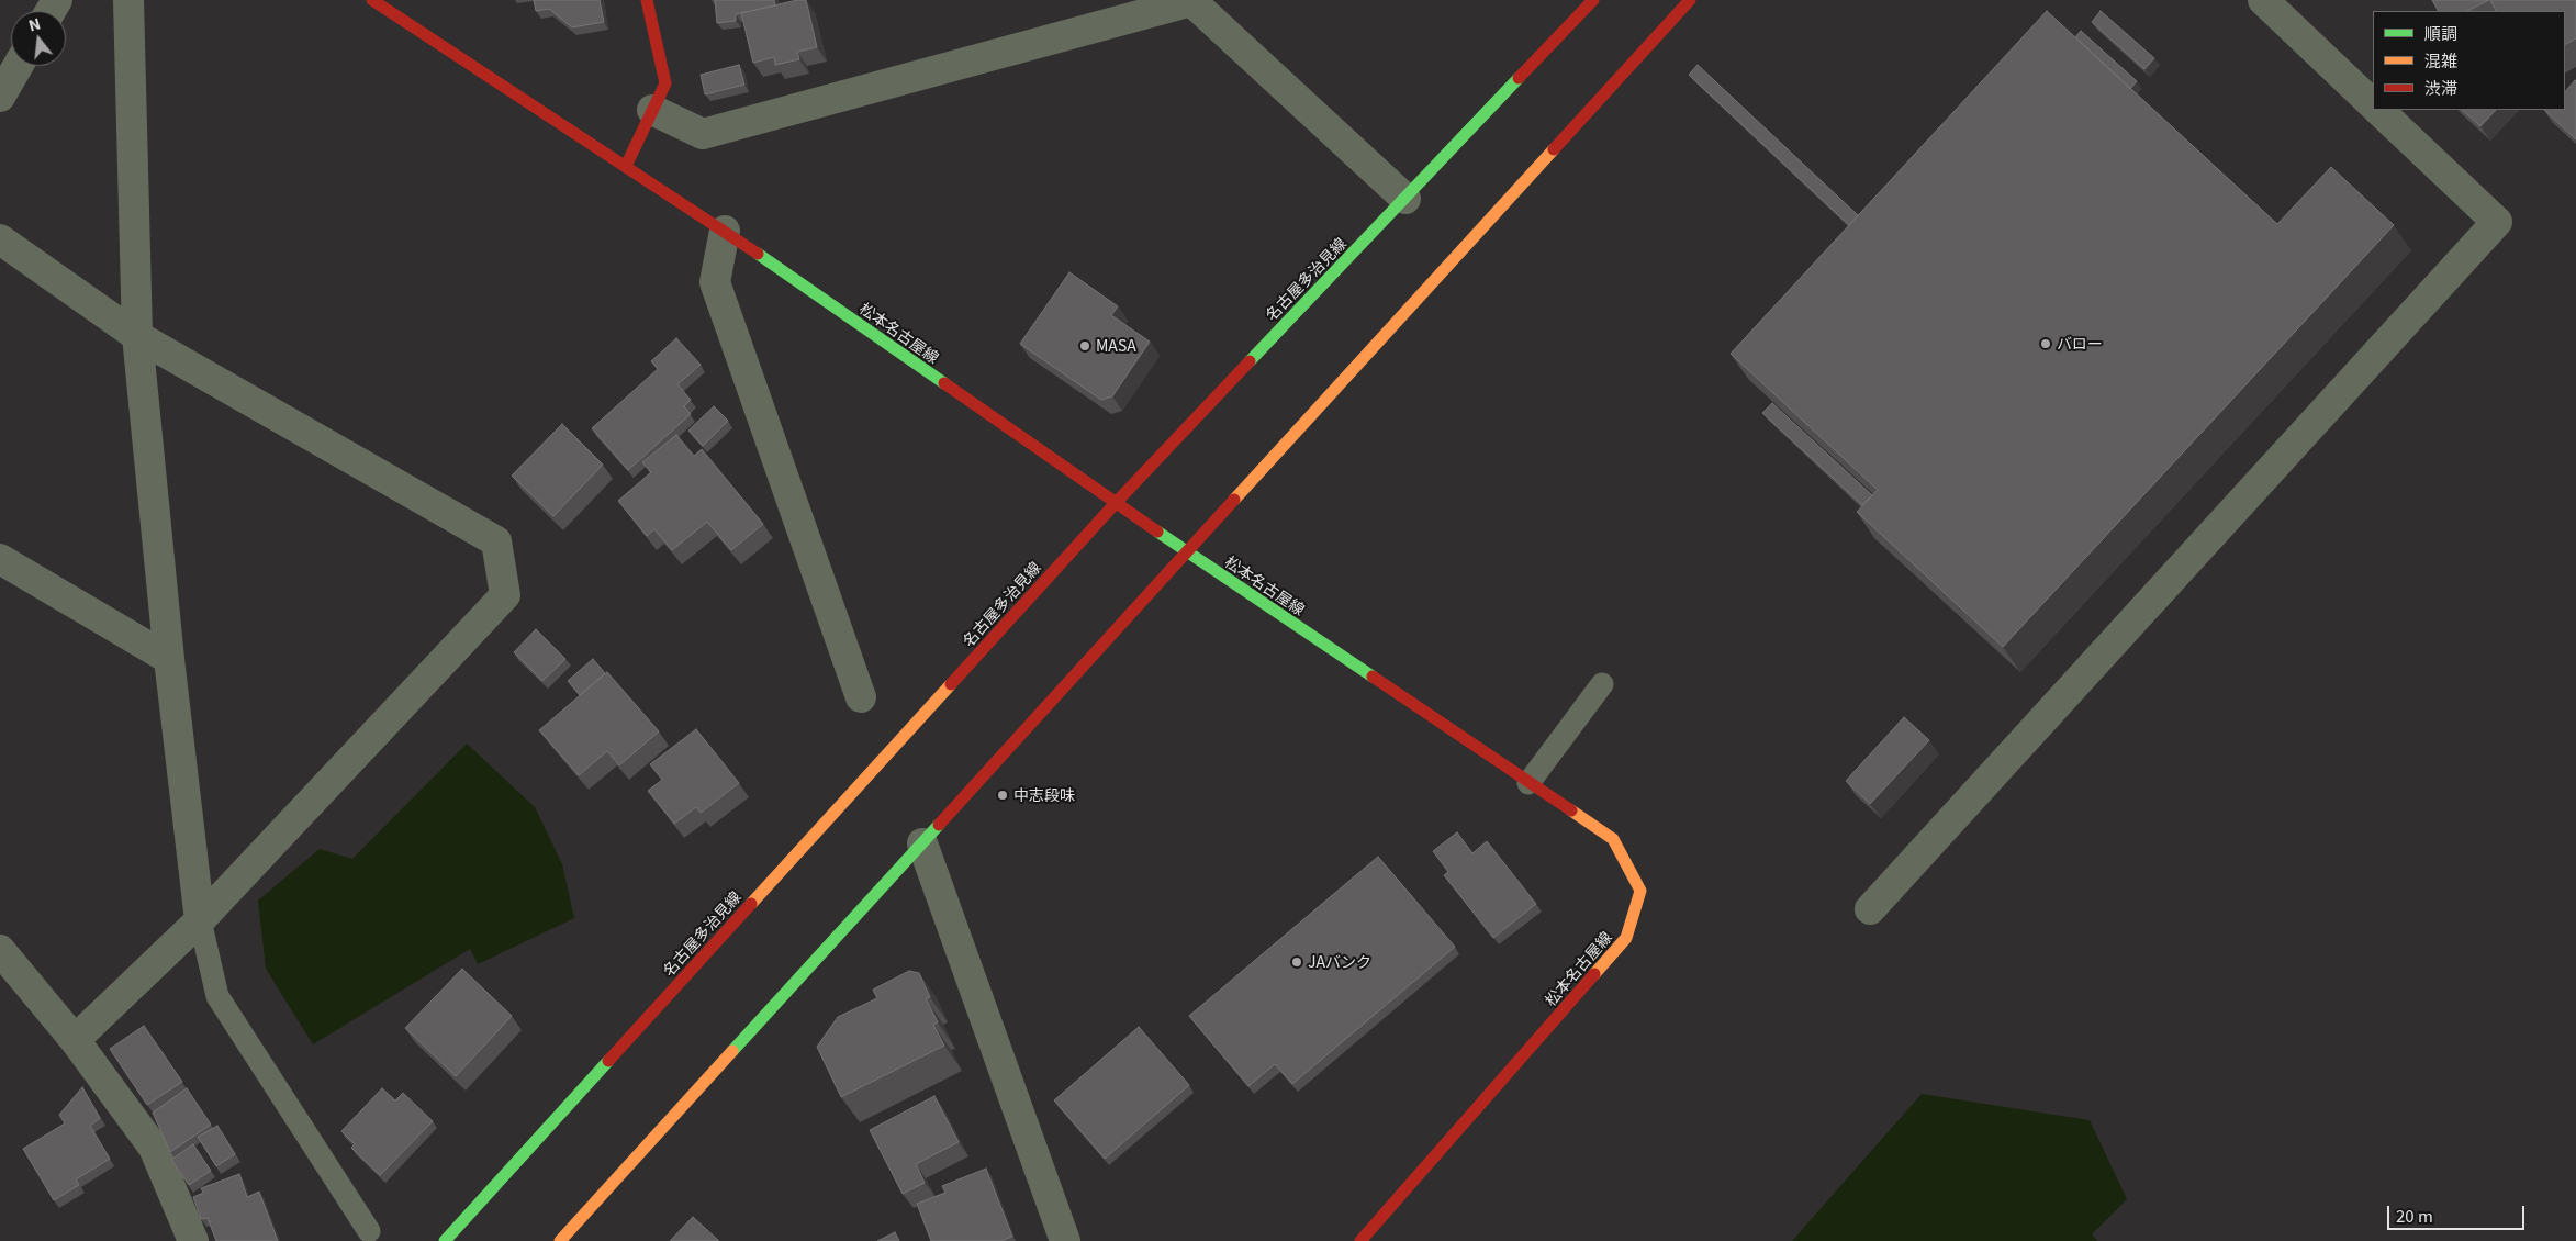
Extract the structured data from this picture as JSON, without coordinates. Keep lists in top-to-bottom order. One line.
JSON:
{"streets":{"main road":["名古屋多治見線","松本名古屋線"]},"crossings":[["名古屋多治見線","松本名古屋線"]],"places":["バロー","MASA","中志段味","JAバンク"],"legend":["順調","混雑","渋滞"],"scale_bar":"20 m","north":"top"}
